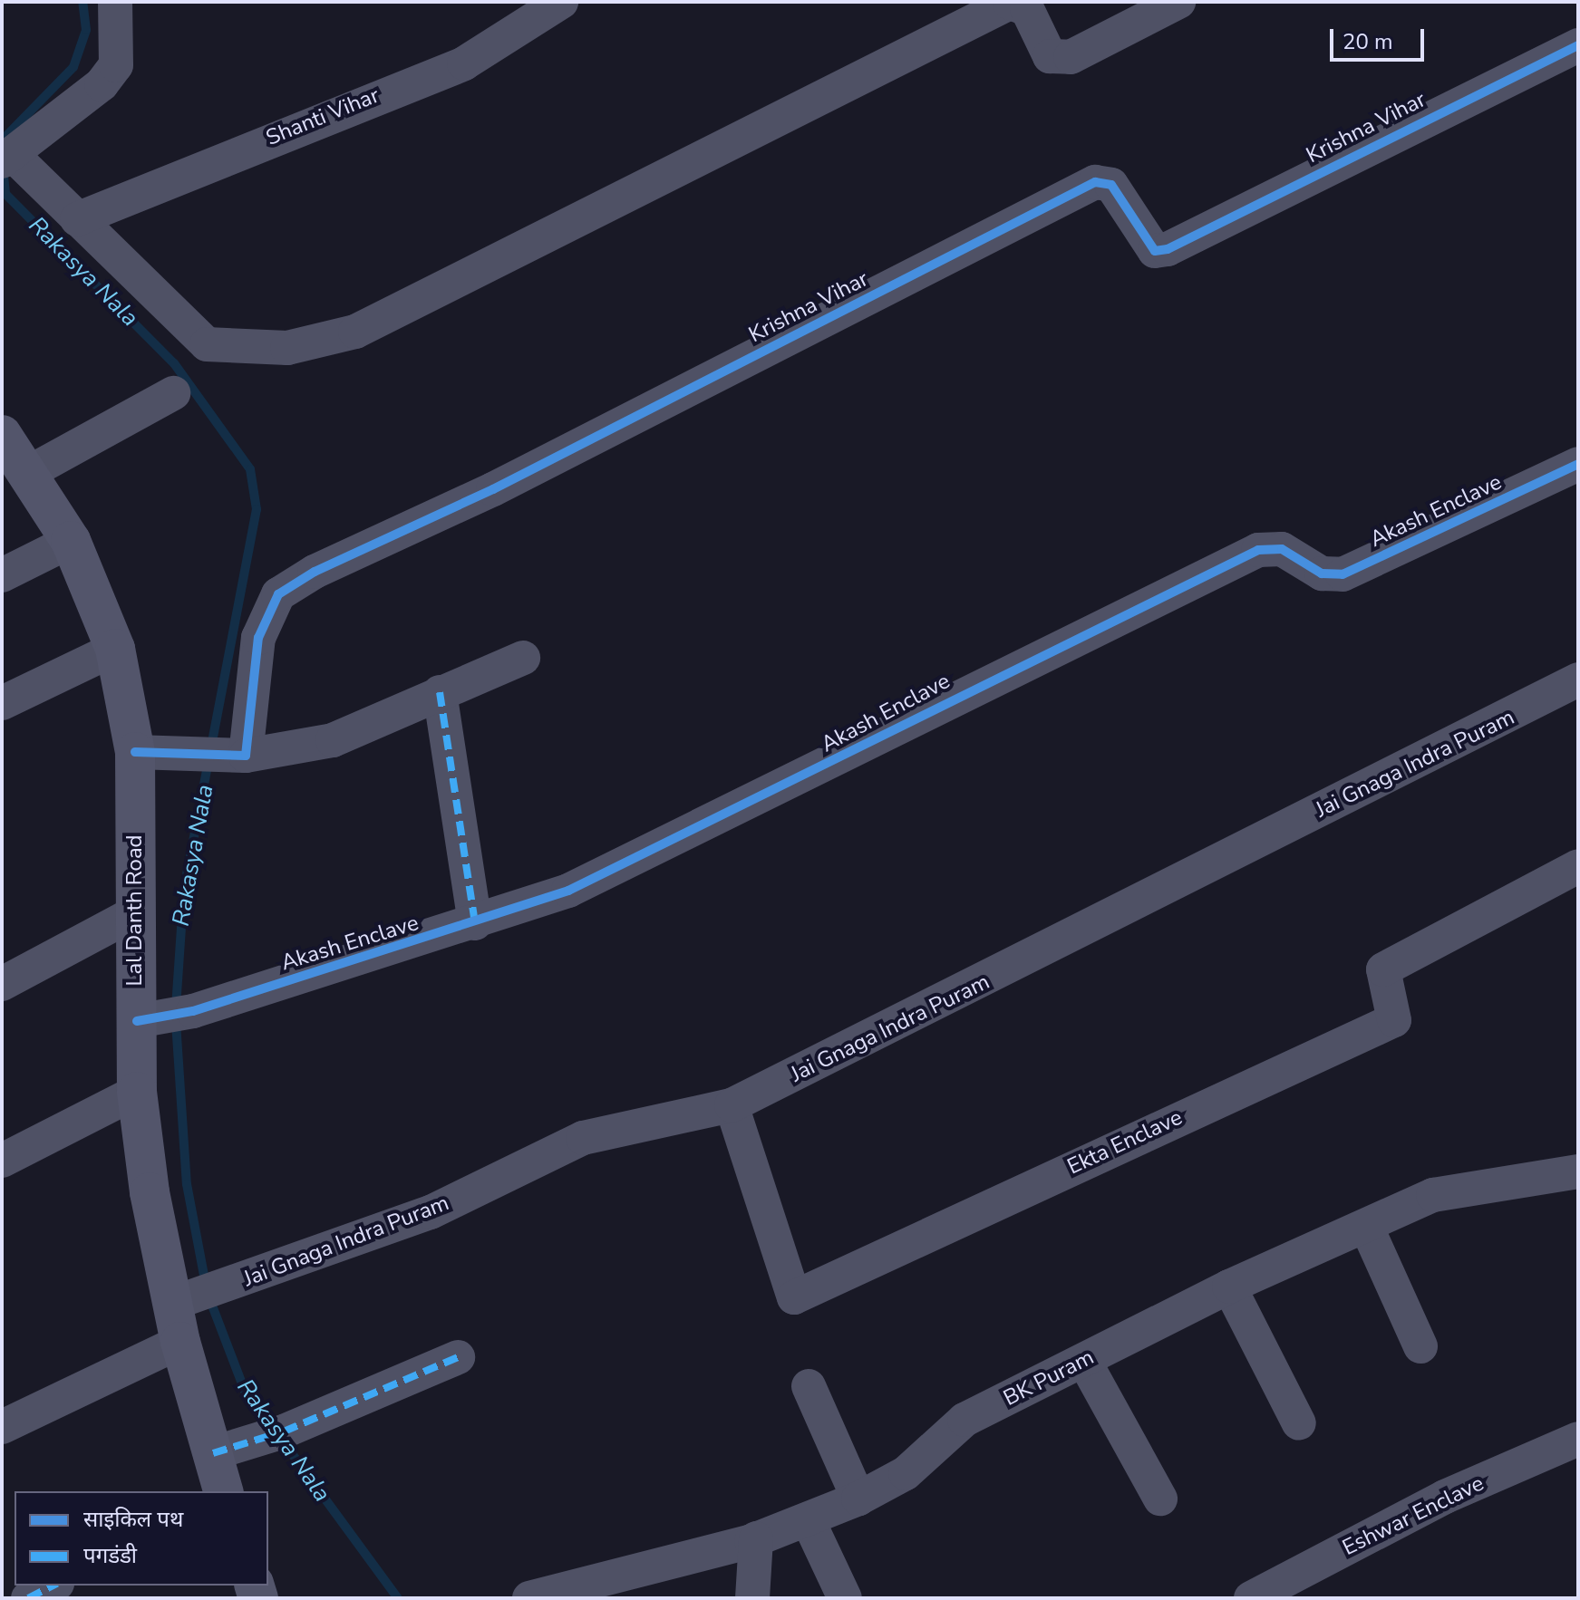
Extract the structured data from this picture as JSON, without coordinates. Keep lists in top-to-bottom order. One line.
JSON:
{"streets":{"street":["Shanti Vihar","Krishna Vihar","Akash Enclave","Jai Gnaga Indra Puram","Lal Danth Road","Ekta Enclave","BK Puram","Eshwar Enclave"]},"crossings":[["Akash Enclave","Lal Danth Road"],["Jai Gnaga Indra Puram","Lal Danth Road"],["Jai Gnaga Indra Puram","Ekta Enclave"]],"water":["Rakasya Nala"],"legend":["साइकिल पथ","पगडंडी"],"scale_bar":"20 m"}
